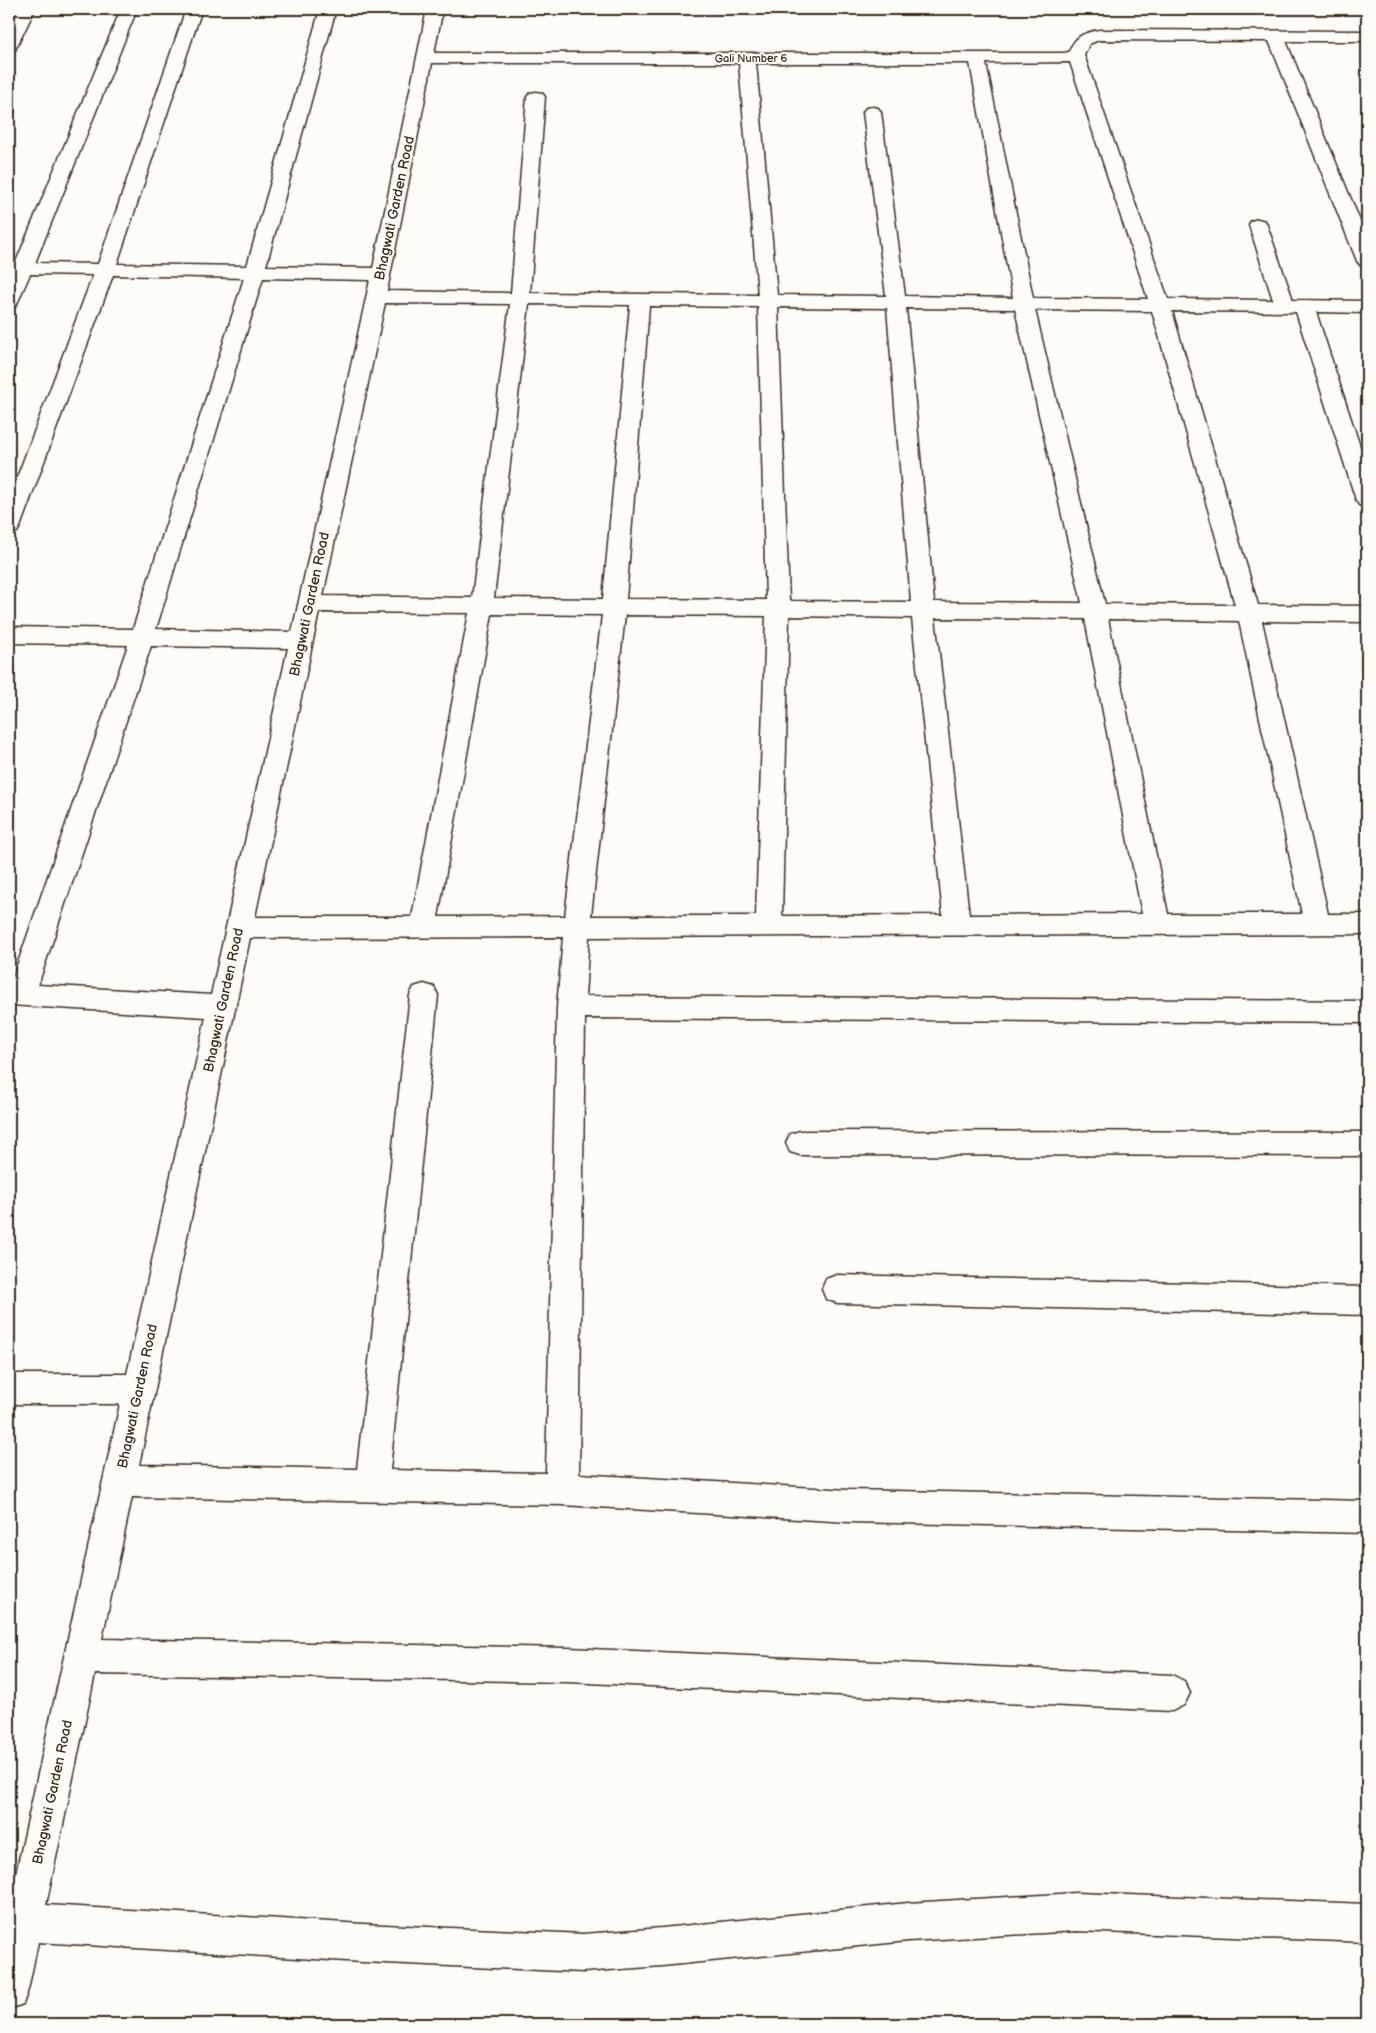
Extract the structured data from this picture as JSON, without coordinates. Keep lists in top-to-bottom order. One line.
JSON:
{"streets":{"street":["Gali Number 6","Bhagwati Garden Road"]},"crossings":[["Gali Number 6","Bhagwati Garden Road"]]}
